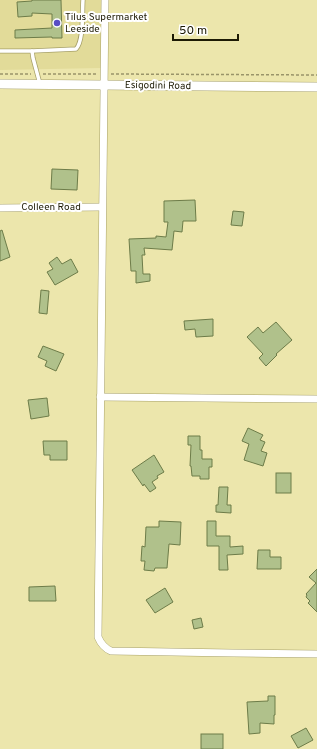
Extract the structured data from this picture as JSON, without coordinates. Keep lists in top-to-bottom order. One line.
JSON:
{"streets":{"main road":["Esigodini Road"],"street":["Colleen Road"]},"places":["Tilus Supermarket Leeside"],"scale_bar":"50 m"}
